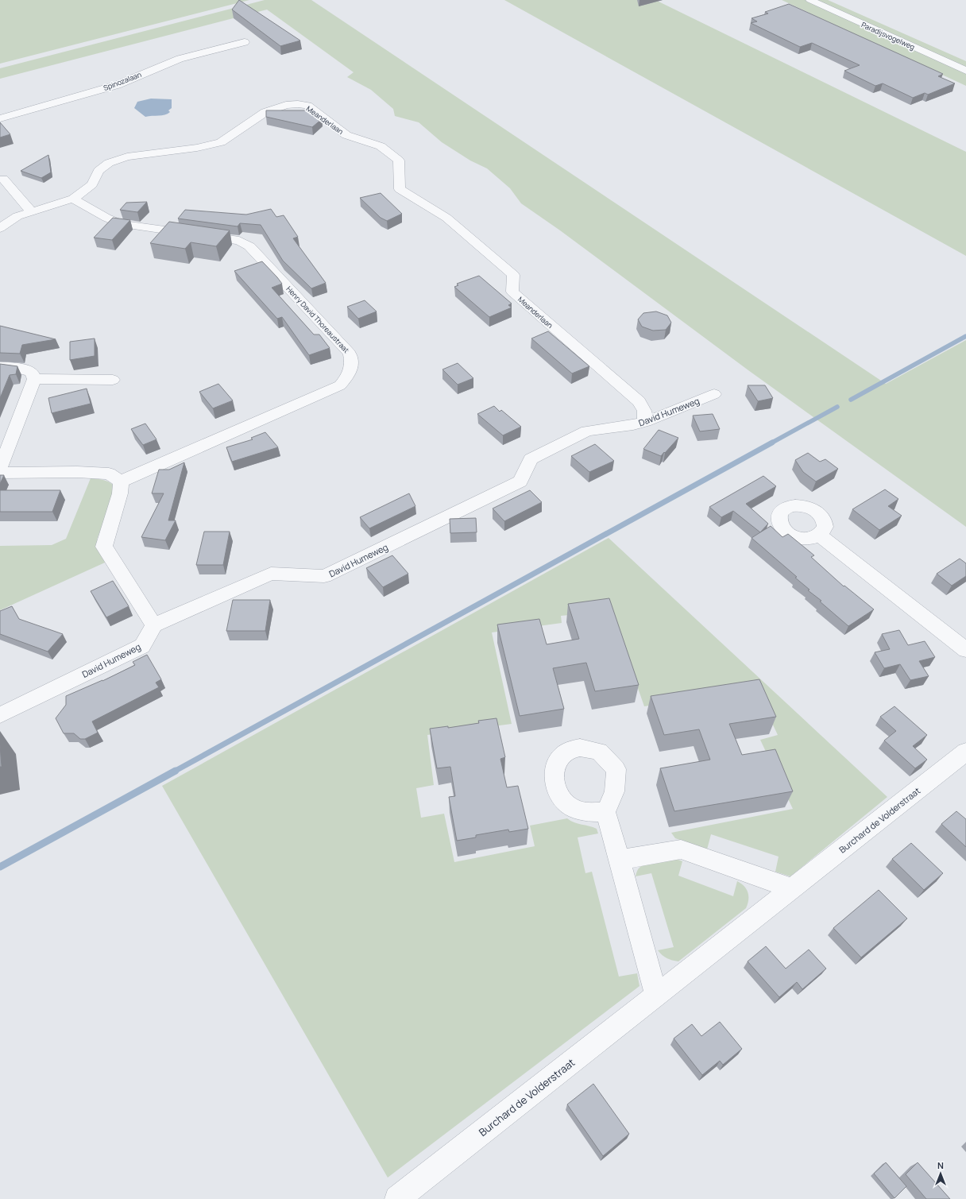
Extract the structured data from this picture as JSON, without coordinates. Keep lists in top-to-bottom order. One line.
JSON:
{"streets":{"street":["Paradijsvogelweg","Spinozalaan","Meanderlaan","Henry David Thoreaustraat","David Humeweg","Burchard de Volderstraat"]},"crossings":[["Meanderlaan","Henry David Thoreaustraat"],["Meanderlaan","David Humeweg"]],"north":"top"}
